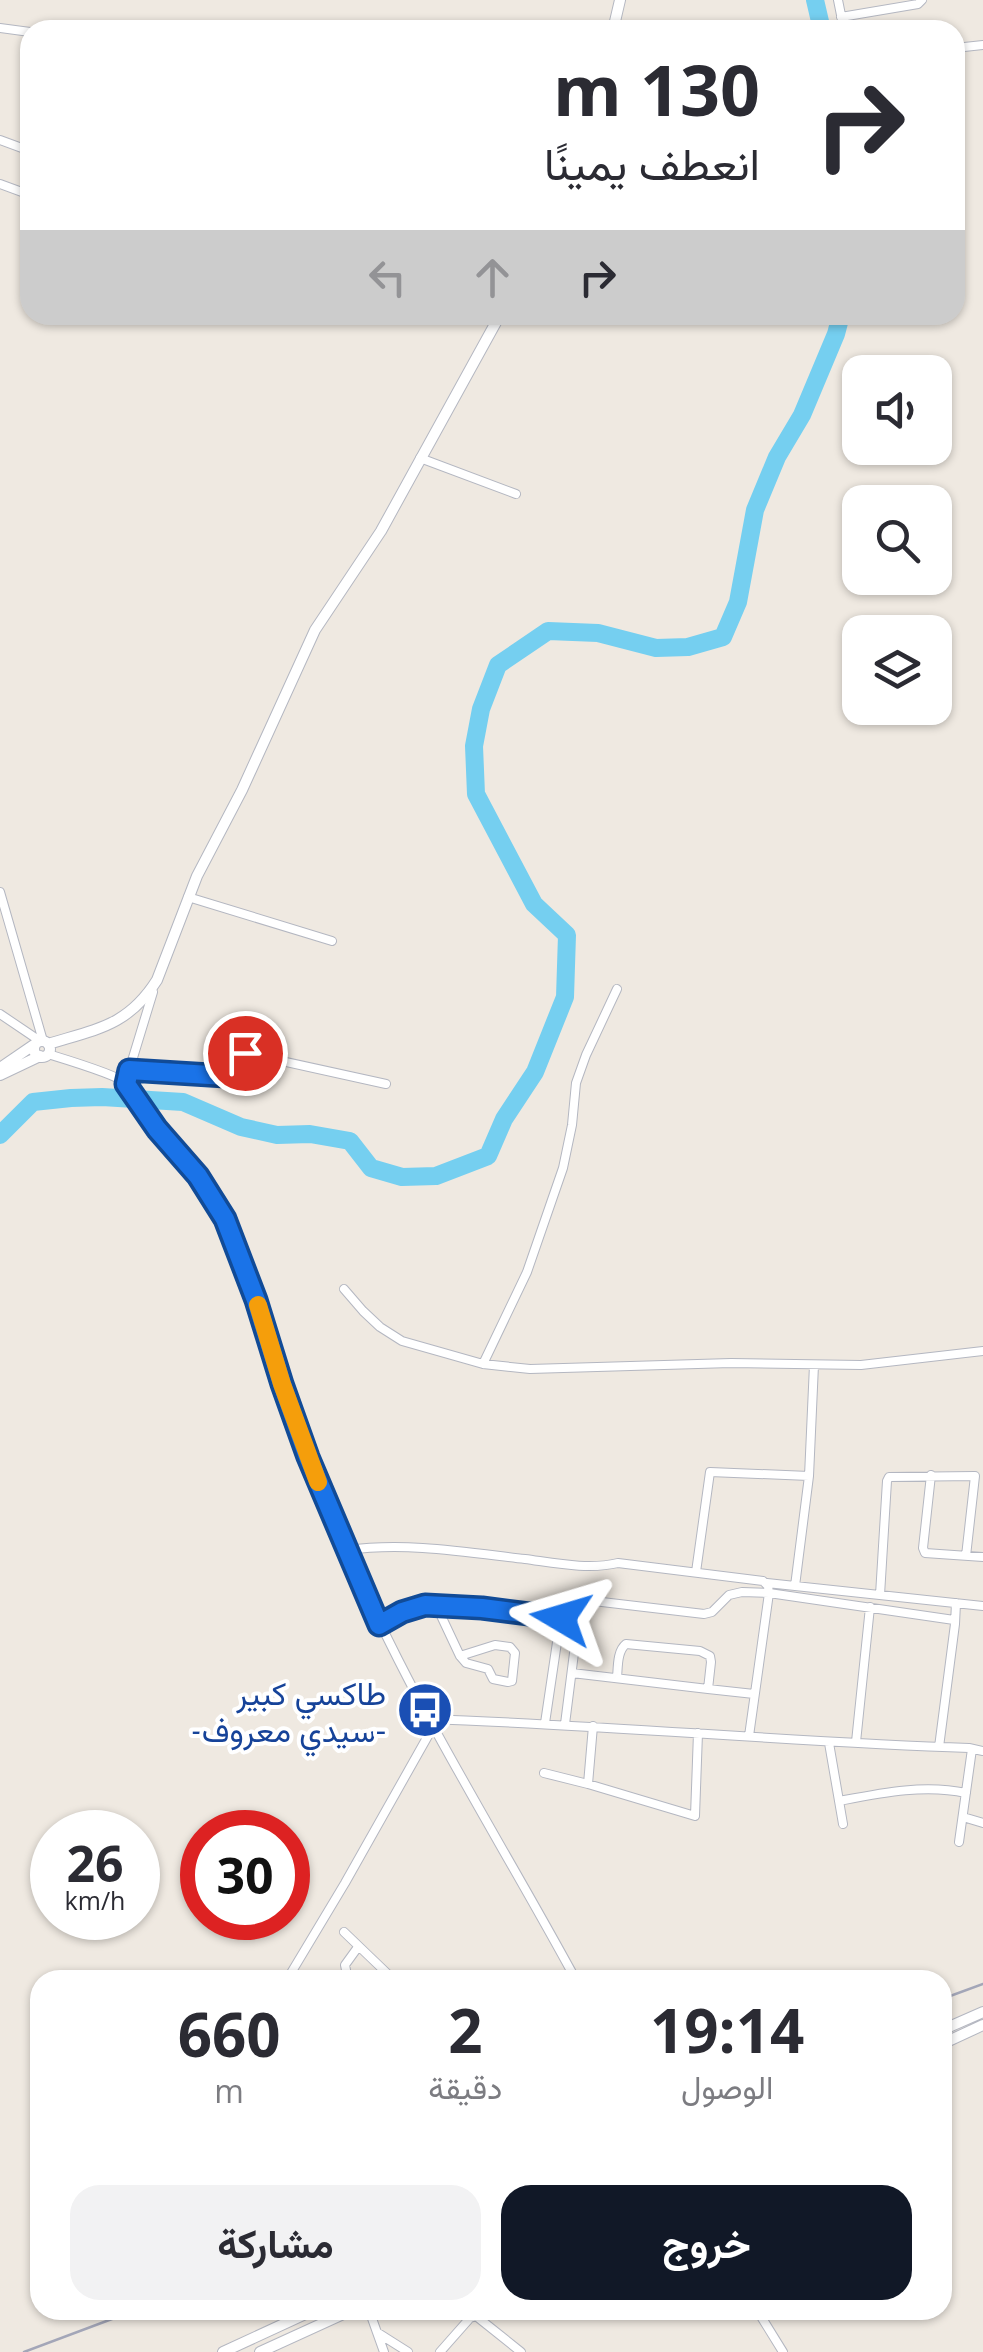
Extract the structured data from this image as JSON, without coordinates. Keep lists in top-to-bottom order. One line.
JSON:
{"places":{"bus stop":["طاكسي كبير -سيدي معروف-"]},"page":{"turn":["130 m","انعطف يمينًا"],"speed":"26 km/h","limit":"30","eta":["19:14","الوصول","2","دقيقة","660","m"],"buttons":["خروج","مشاركة"]}}
